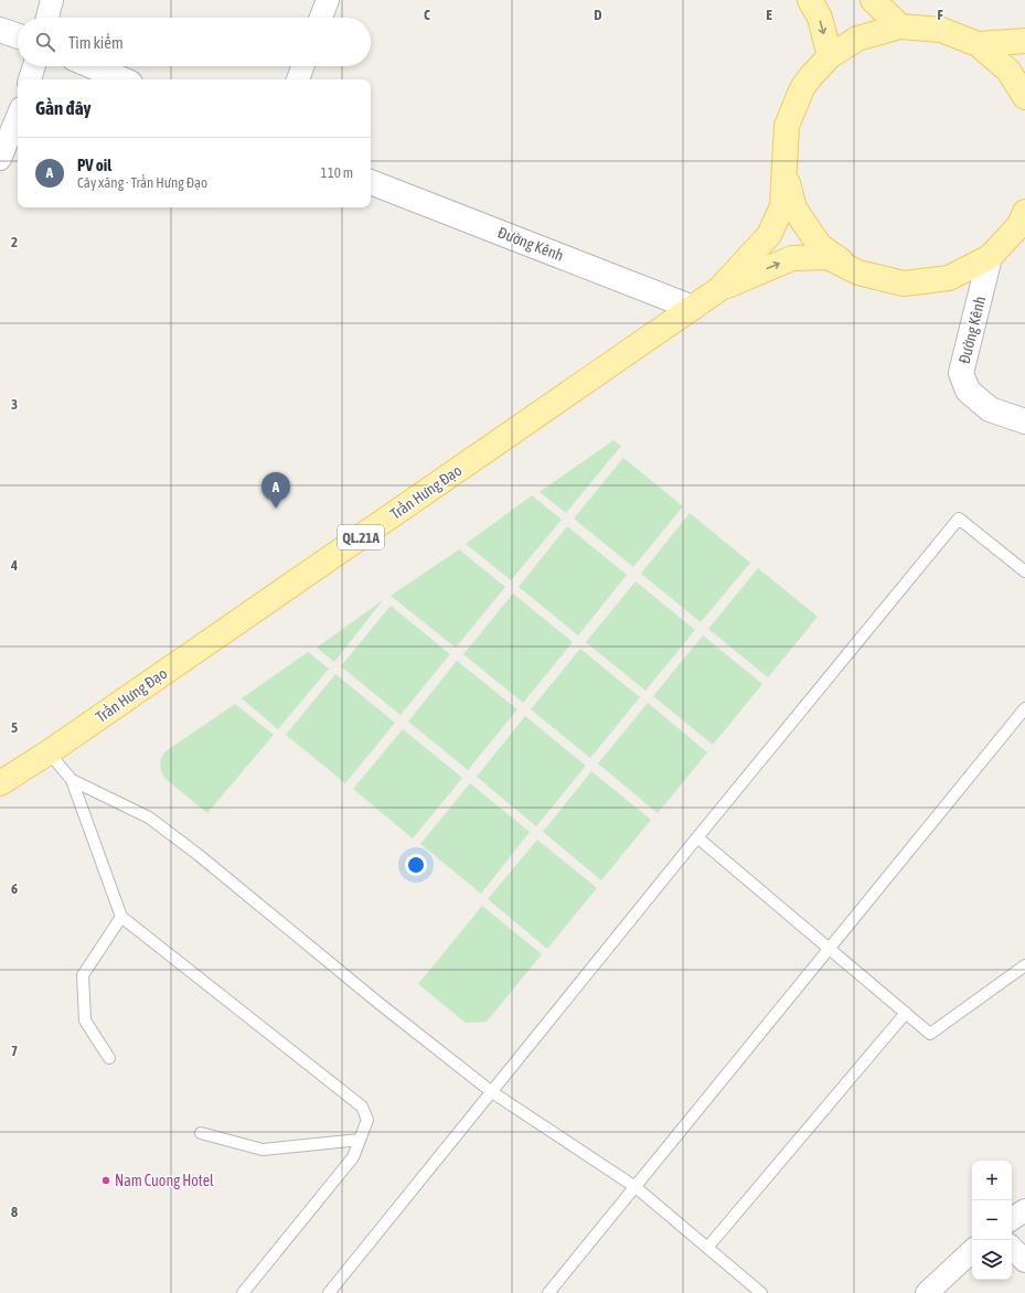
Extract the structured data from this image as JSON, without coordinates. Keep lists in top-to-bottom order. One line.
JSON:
{"streets":{"main road":["Trần Hưng Đạo","QL.21A"],"street":["Đường Kênh"]},"crossings":[["Đường Kênh","Trần Hưng Đạo"]],"places":["Nam Cuong Hotel"],"page":{"search":"Tìm kiếm","heading":"Gần đây","list":[{"mark":"A","name":"PV oil","note":"Cây xăng · Trần Hưng Đạo","value":"110 m"}],"pins":"A","map_buttons":["+","−"]},"grid":{"columns":["C","D","E","F"],"rows":["2","3","4","5","6","7","8"]}}
